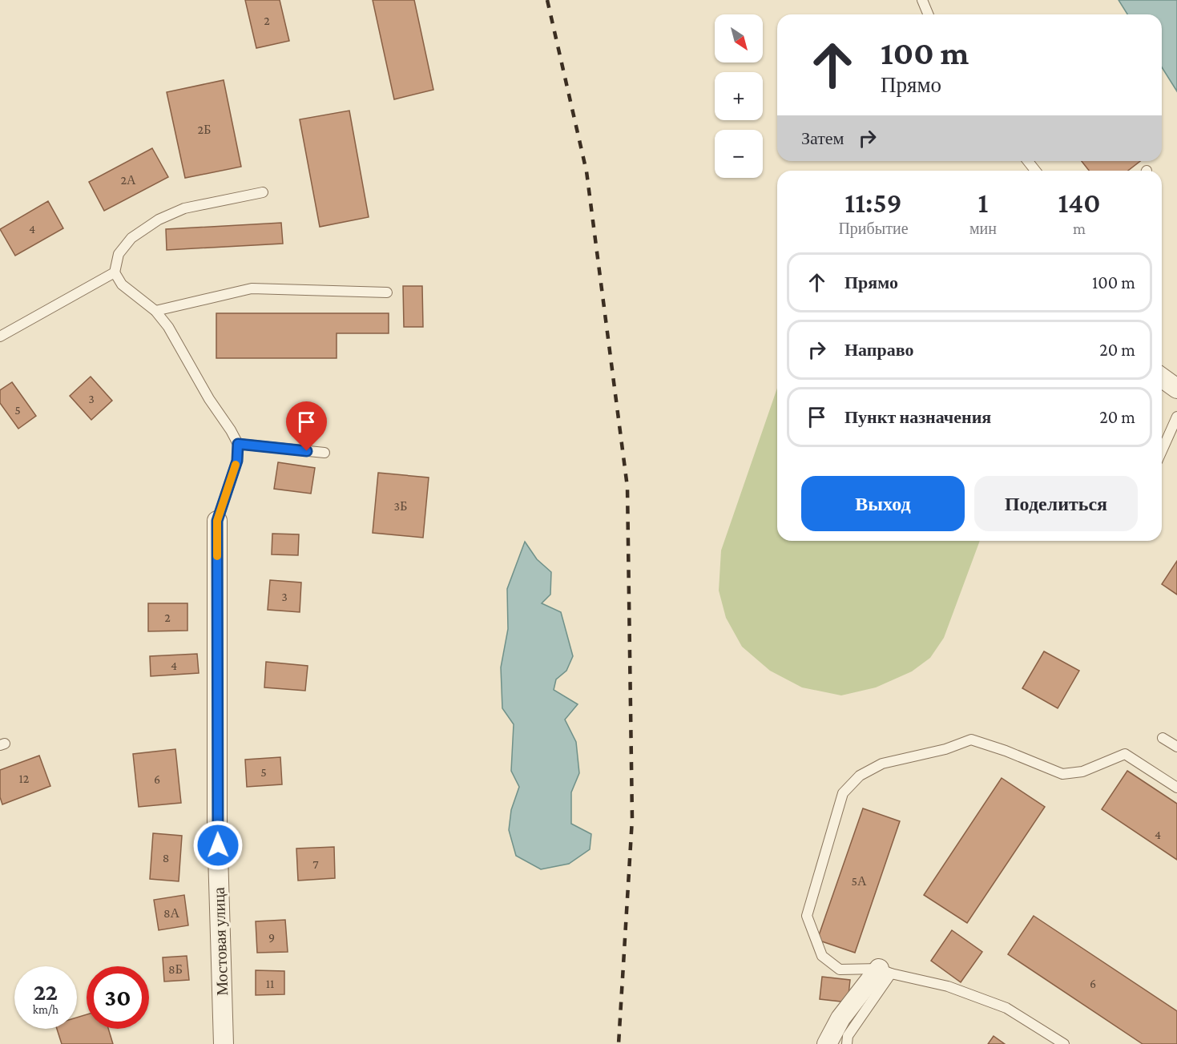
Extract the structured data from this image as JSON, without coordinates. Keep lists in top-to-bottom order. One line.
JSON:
{"streets":{"street":["Мостовая улица"]},"house_numbers":["2","2Б","2А","4","3","5","3Б","3","2","4","5","12","6","4","8","7","5А","8А","9","8Б","11","6"],"north":"bottom right","page":{"map_buttons":["+","−"],"turn":["100 m","Прямо"],"then":"Затем","eta":["11:59","Прибытие","1","мин","140","m"],"list":[{"name":"Прямо","value":"100 m"},{"name":"Направо","value":"20 m"},{"name":"Пункт назначения","value":"20 m"}],"buttons":["Выход","Поделиться"],"speed":"22 km/h","limit":"30"}}
